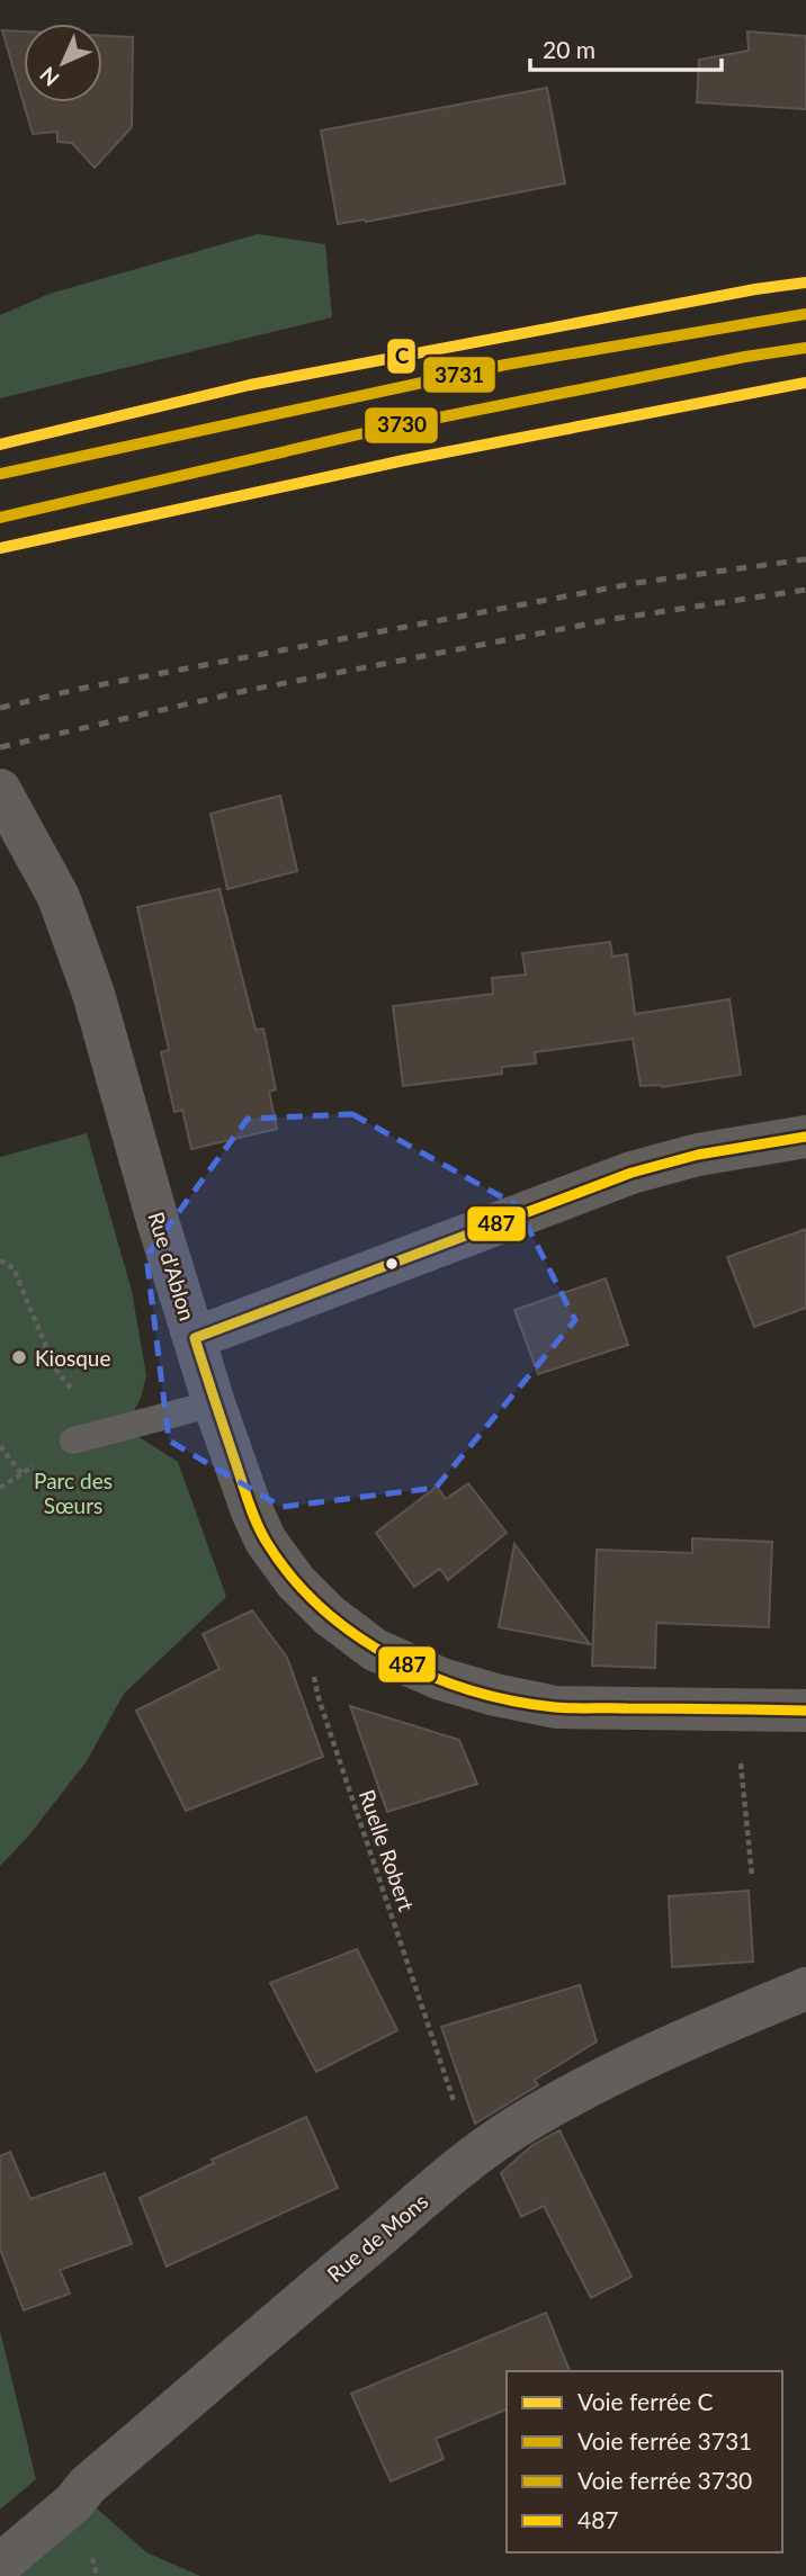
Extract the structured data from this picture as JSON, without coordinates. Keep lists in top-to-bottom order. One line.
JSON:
{"streets":{"street":["Rue d'Ablon","Rue de Mons"],"path":["Ruelle Robert"]},"parks":["Parc des Sœurs"],"places":["Kiosque"],"lines":["rail line C","rail line 3731","rail line 3730","transit line 487"],"legend":["Voie ferrée C","Voie ferrée 3731","Voie ferrée 3730","487"],"scale_bar":"20 m","north":"bottom left"}
